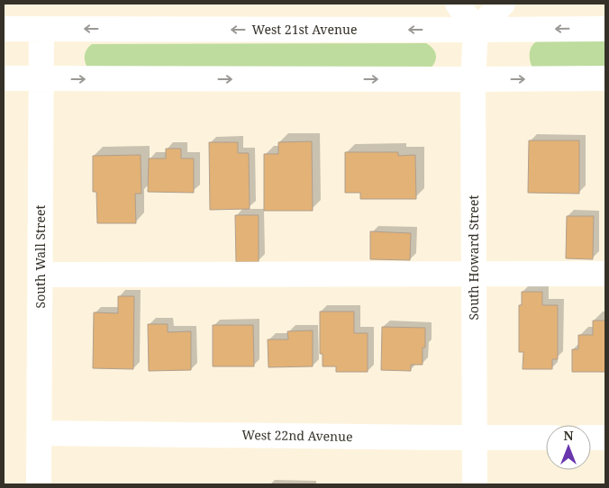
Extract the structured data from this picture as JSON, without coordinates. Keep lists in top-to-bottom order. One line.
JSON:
{"streets":{"street":["West 21st Avenue","South Wall Street","South Howard Street","West 22nd Avenue"]},"crossings":[["West 21st Avenue","South Wall Street"],["West 21st Avenue","South Howard Street"],["South Wall Street","West 22nd Avenue"],["South Howard Street","West 22nd Avenue"]],"north":"top"}
